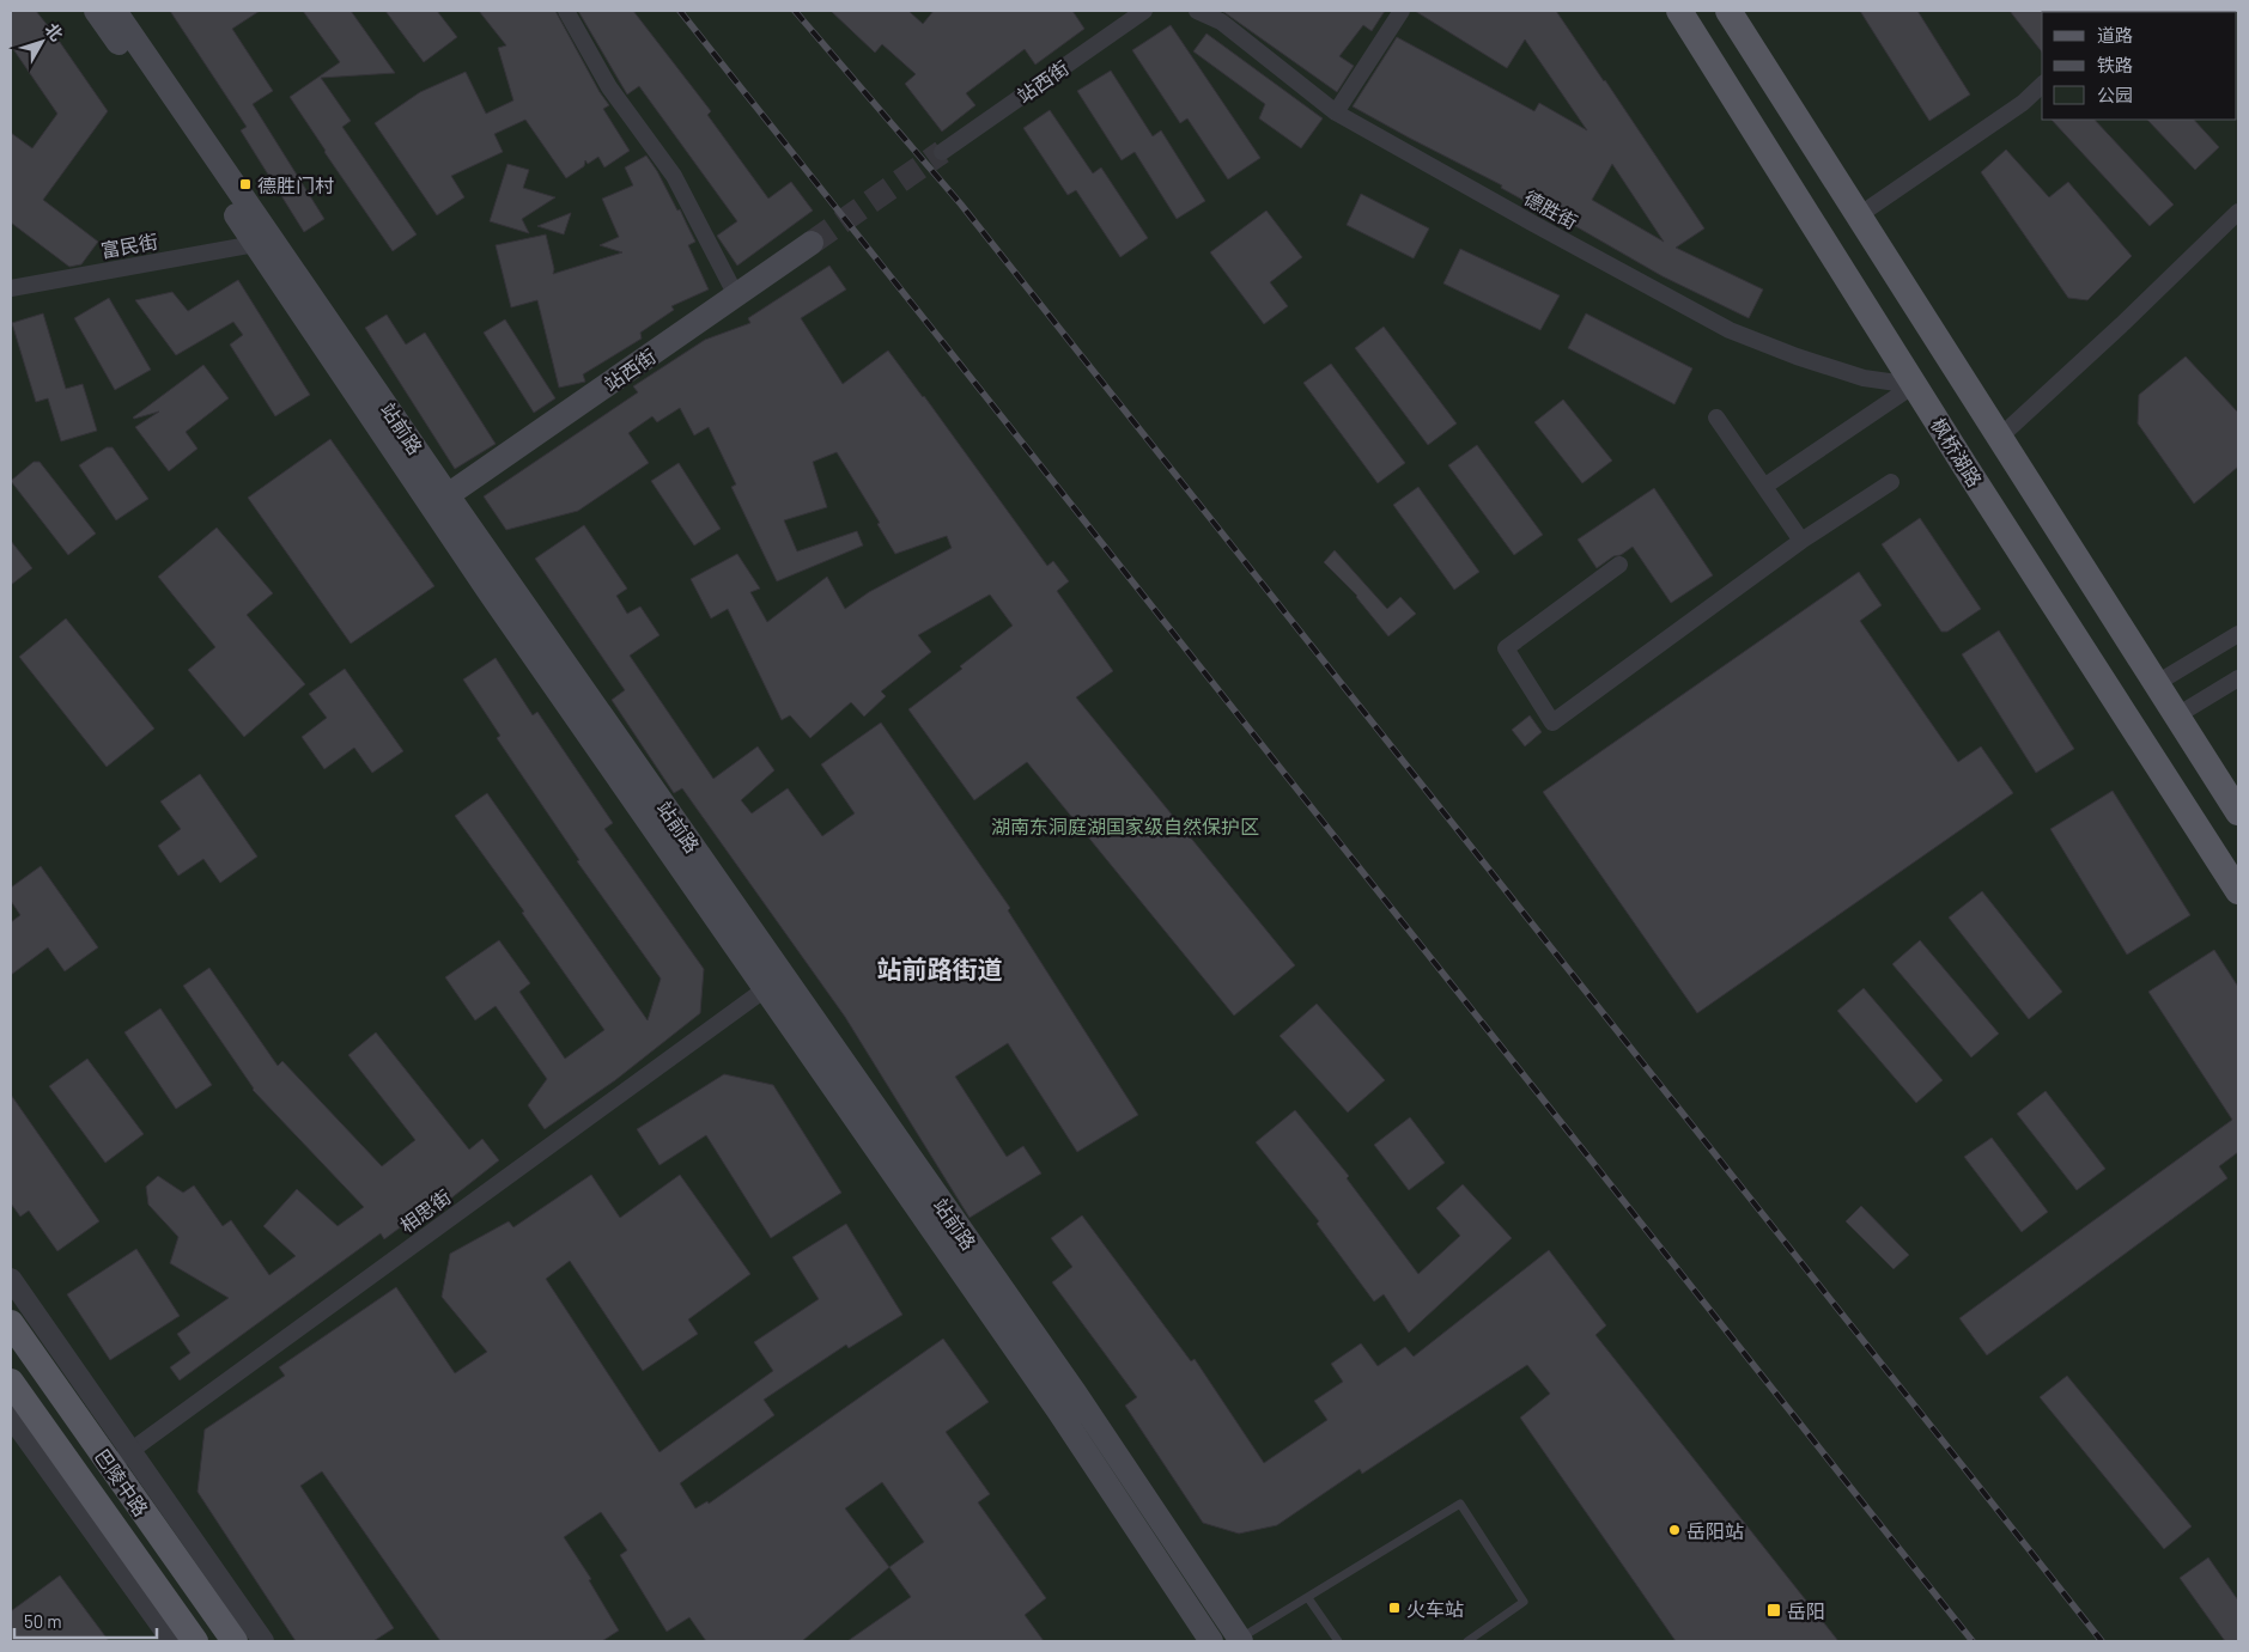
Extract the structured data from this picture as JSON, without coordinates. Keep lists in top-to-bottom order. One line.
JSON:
{"streets":{"main road":["站西街","站前路","枫桥湖路","巴陵中路"],"street":["德胜街","富民街","相思街"]},"crossings":[["站西街","站前路"],["德胜街","枫桥湖路"],["富民街","站前路"],["站前路","相思街"],["相思街","巴陵中路"]],"districts":["站前路街道"],"parks":["湖南东洞庭湖国家级自然保护区"],"places":{"transit":["德胜门村","火车站","岳阳"],"other":["岳阳站"]},"legend":["道路","铁路","公园"],"scale_bar":"50 m","north":"top right"}
